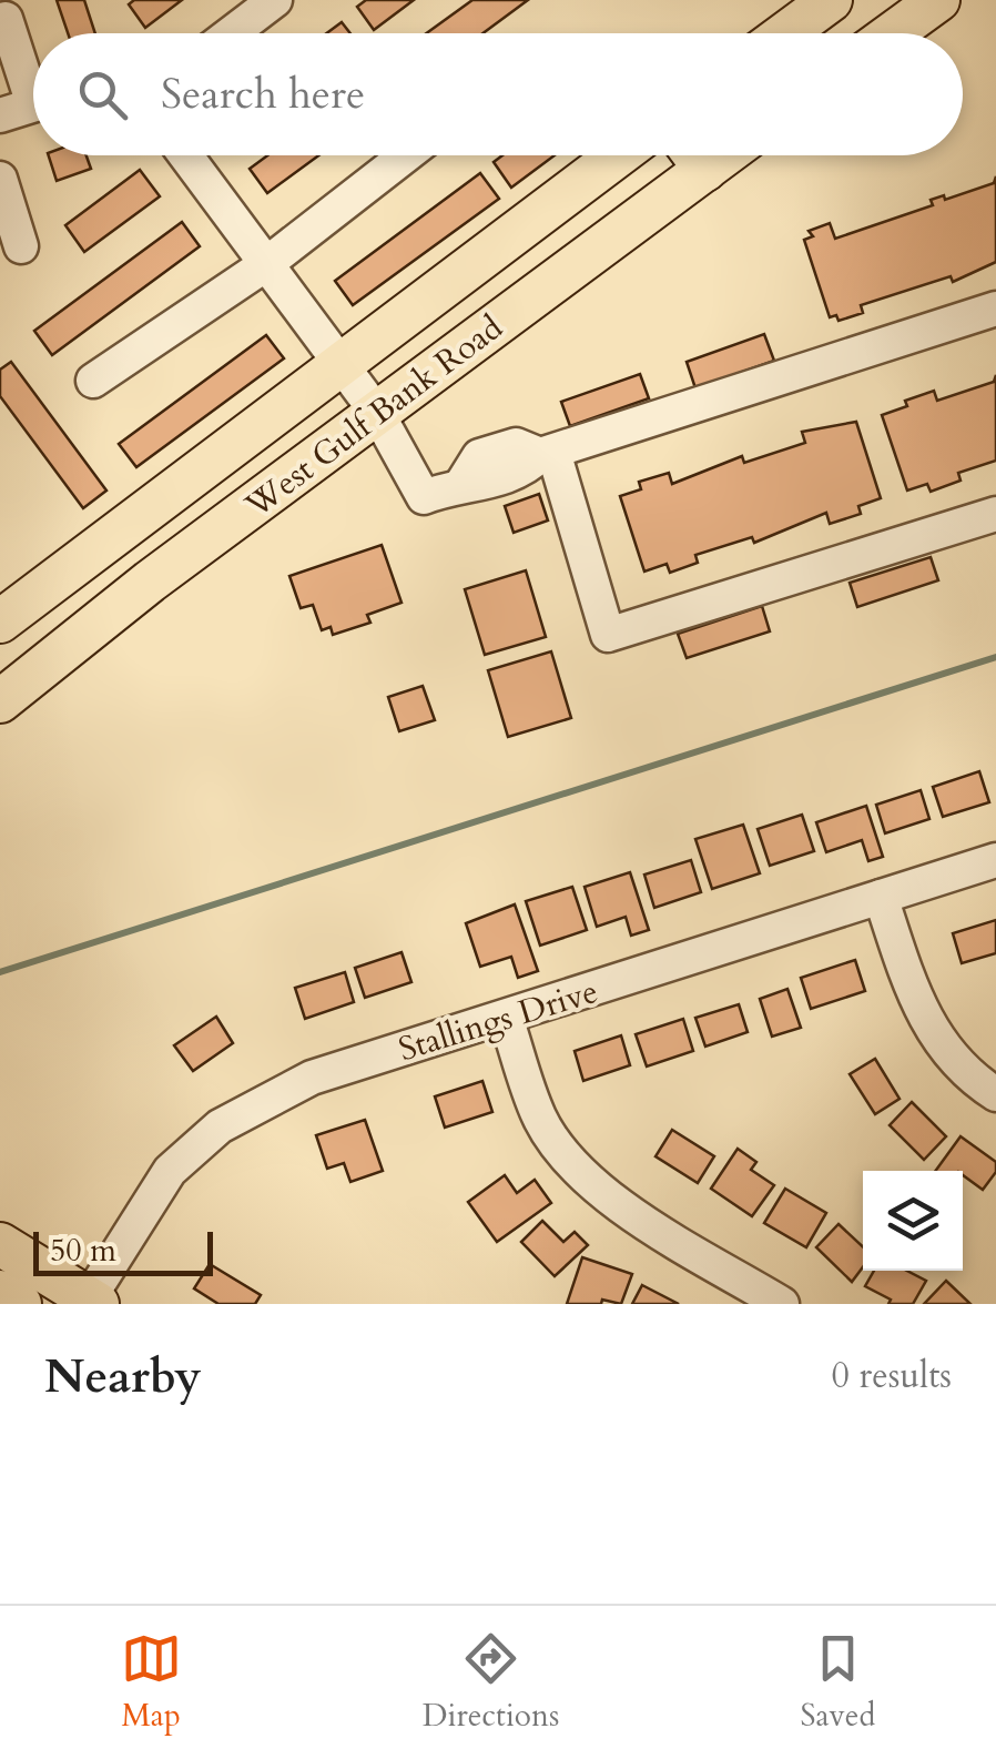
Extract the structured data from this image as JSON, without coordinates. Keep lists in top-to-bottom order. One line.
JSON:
{"streets":{"main road":["West Gulf Bank Road"],"street":["Stallings Drive"]},"scale_bar":"50 m","page":{"search":"Search here","scale":"50 m","heading":["Nearby","0 results"],"nav":["Map","Directions","Saved"]}}
